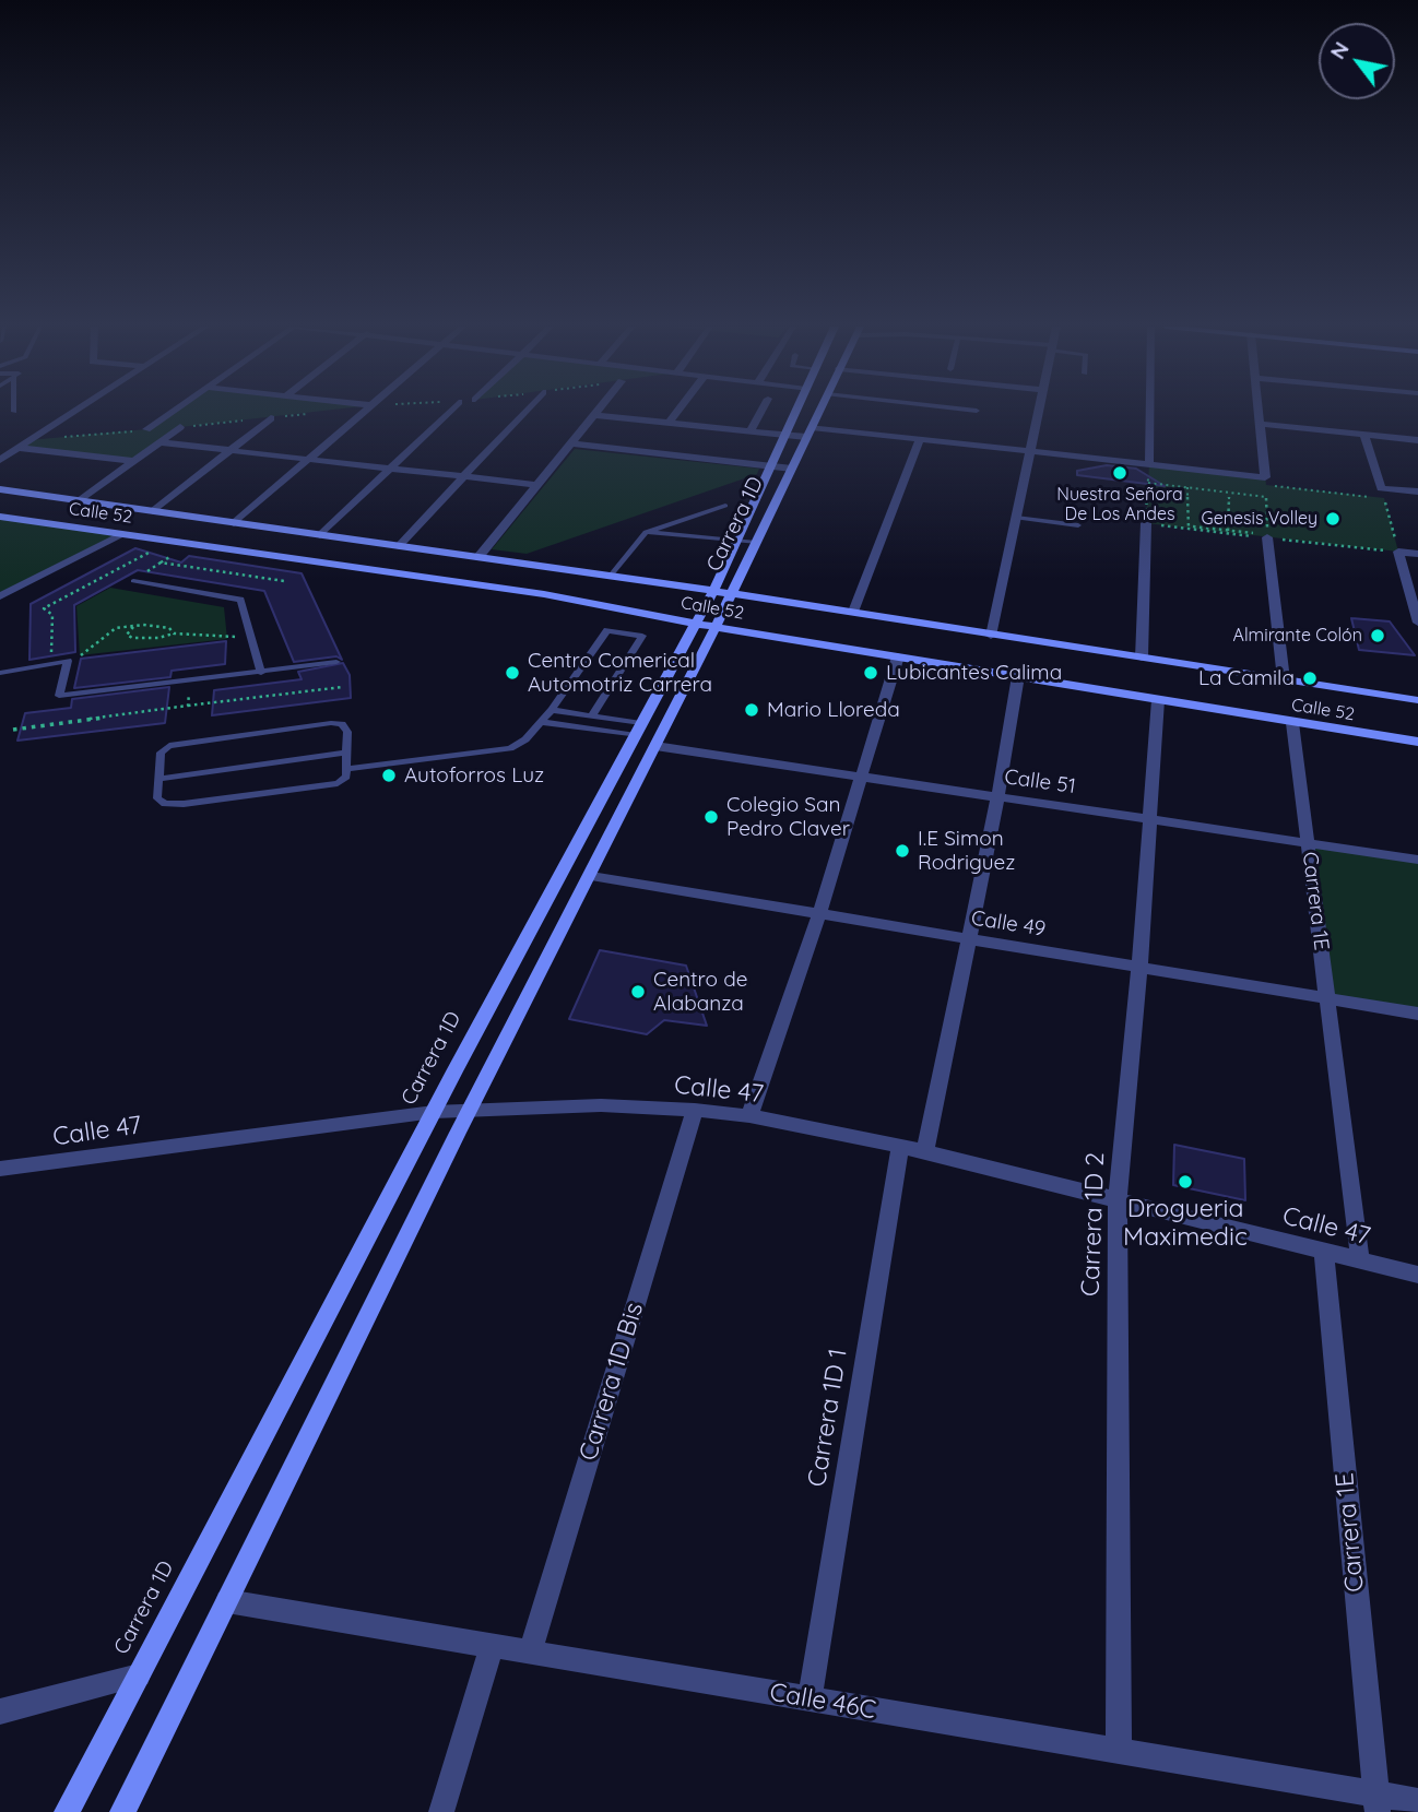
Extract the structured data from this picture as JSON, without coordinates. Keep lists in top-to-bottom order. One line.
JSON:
{"streets":{"street":["Calle 52","Carrera 1D","Calle 51","Carrera 1E","Calle 49","Calle 47","Carrera 1D 2","Carrera 1D Bis","Carrera 1D 1","Calle 46C"]},"crossings":[["Calle 52","Carrera 1D"],["Calle 52","Carrera 1E"],["Calle 52","Carrera 1D 2"],["Carrera 1D","Calle 51"],["Carrera 1D","Calle 49"],["Carrera 1D","Calle 47"],["Carrera 1D","Calle 46C"],["Calle 51","Carrera 1E"],["Calle 51","Carrera 1D 2"],["Carrera 1E","Calle 49"],["Carrera 1E","Calle 47"],["Carrera 1E","Calle 46C"],["Calle 49","Carrera 1D 2"],["Calle 47","Carrera 1D 2"],["Calle 47","Carrera 1D Bis"],["Calle 47","Carrera 1D 1"],["Carrera 1D 2","Calle 46C"],["Carrera 1D Bis","Calle 46C"],["Carrera 1D 1","Calle 46C"]],"places":["Nuestra Señora De Los Andes","Genesis Volley","Almirante Colón","Centro Comerical Automotriz Carrera","Lubicantes Calima","La Camila","Mario Lloreda","Autoforros Luz","Colegio San Pedro Claver","I.E Simon Rodriguez","Centro de Alabanza","Drogueria Maximedic"],"north":"top left"}
